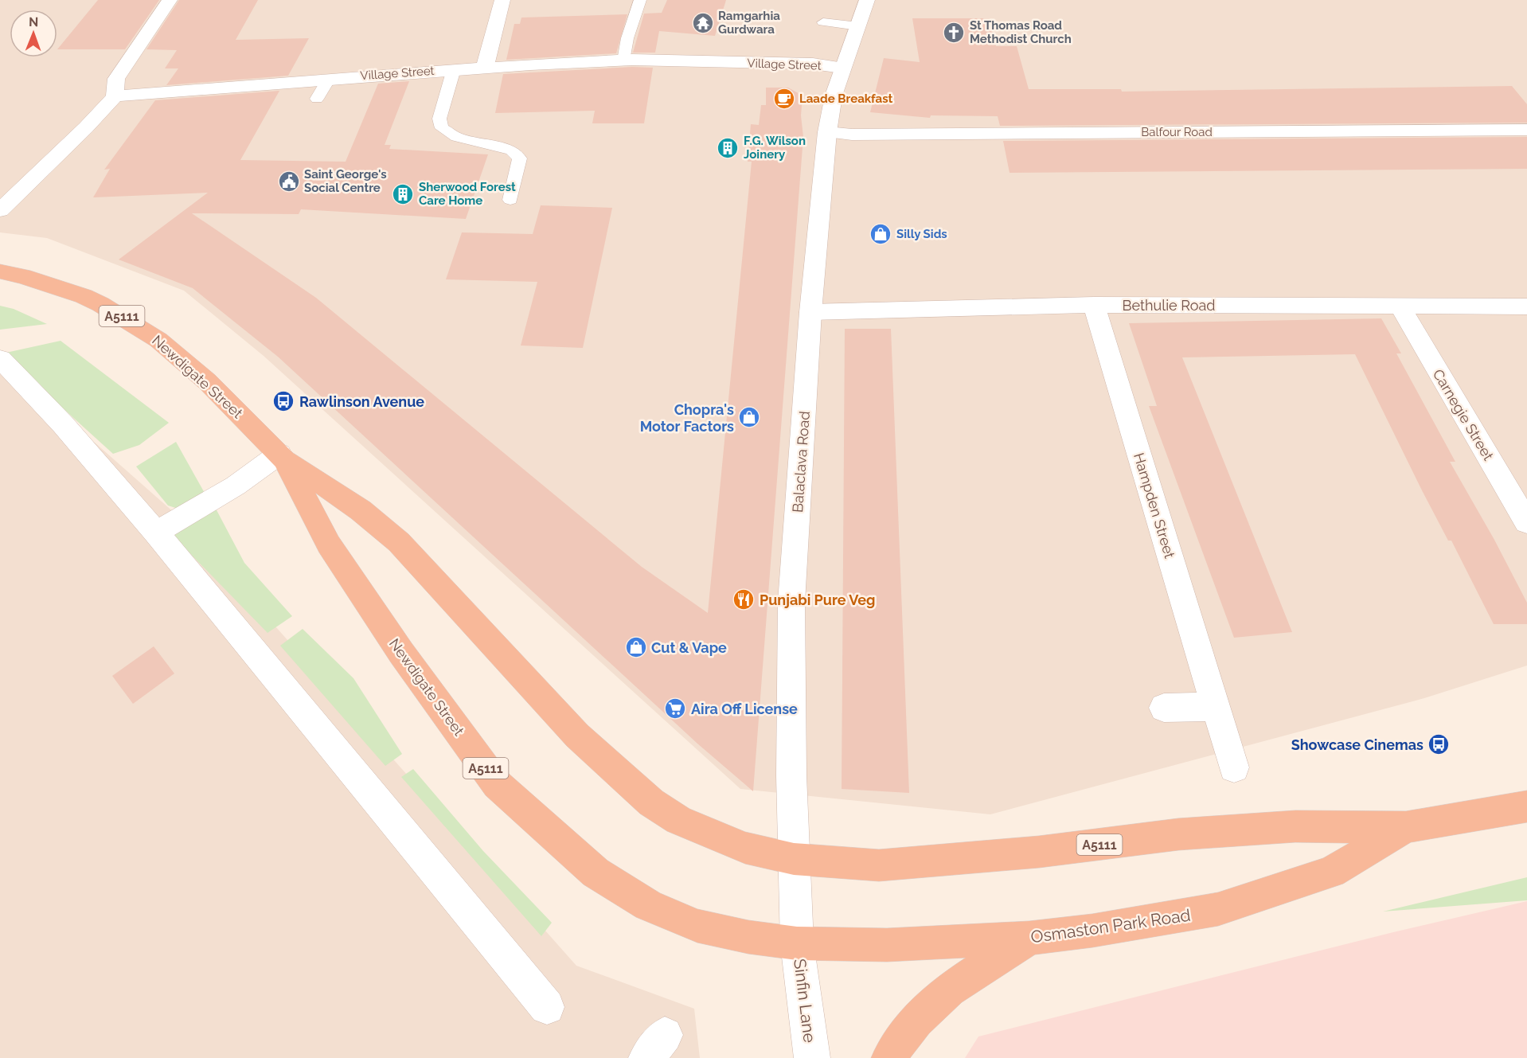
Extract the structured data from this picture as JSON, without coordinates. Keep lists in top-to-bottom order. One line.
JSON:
{"streets":{"highway":["A5111","Newdigate Street","Osmaston Park Road"],"street":["Village Street","Balfour Road","Bethulie Road","Carnegie Street","Balaclava Road","Hampden Street","Sinfin Lane"]},"crossings":[["Village Street","Balaclava Road"],["Balfour Road","Balaclava Road"],["Bethulie Road","Carnegie Street"],["Bethulie Road","Balaclava Road"],["Bethulie Road","Hampden Street"],["Newdigate Street","Balaclava Road"],["Newdigate Street","Osmaston Park Road"],["Newdigate Street","Sinfin Lane"],["Balaclava Road","Osmaston Park Road"],["Balaclava Road","Sinfin Lane"],["Osmaston Park Road","Sinfin Lane"]],"places":{"temple":["Ramgarhia Gurdwara"],"church":["St Thomas Road Methodist Church"],"cafe":["Laade Breakfast"],"building":["F.G. Wilson Joinery","Sherwood Forest Care Home"],"public building":["Saint George's Social Centre"],"shop":["Silly Sids","Chopra's Motor Factors","Cut & Vape"],"bus stop":["Rawlinson Avenue","Showcase Cinemas"],"restaurant":["Punjabi Pure Veg"],"supermarket":["Aira Off License"]},"north":"top"}
